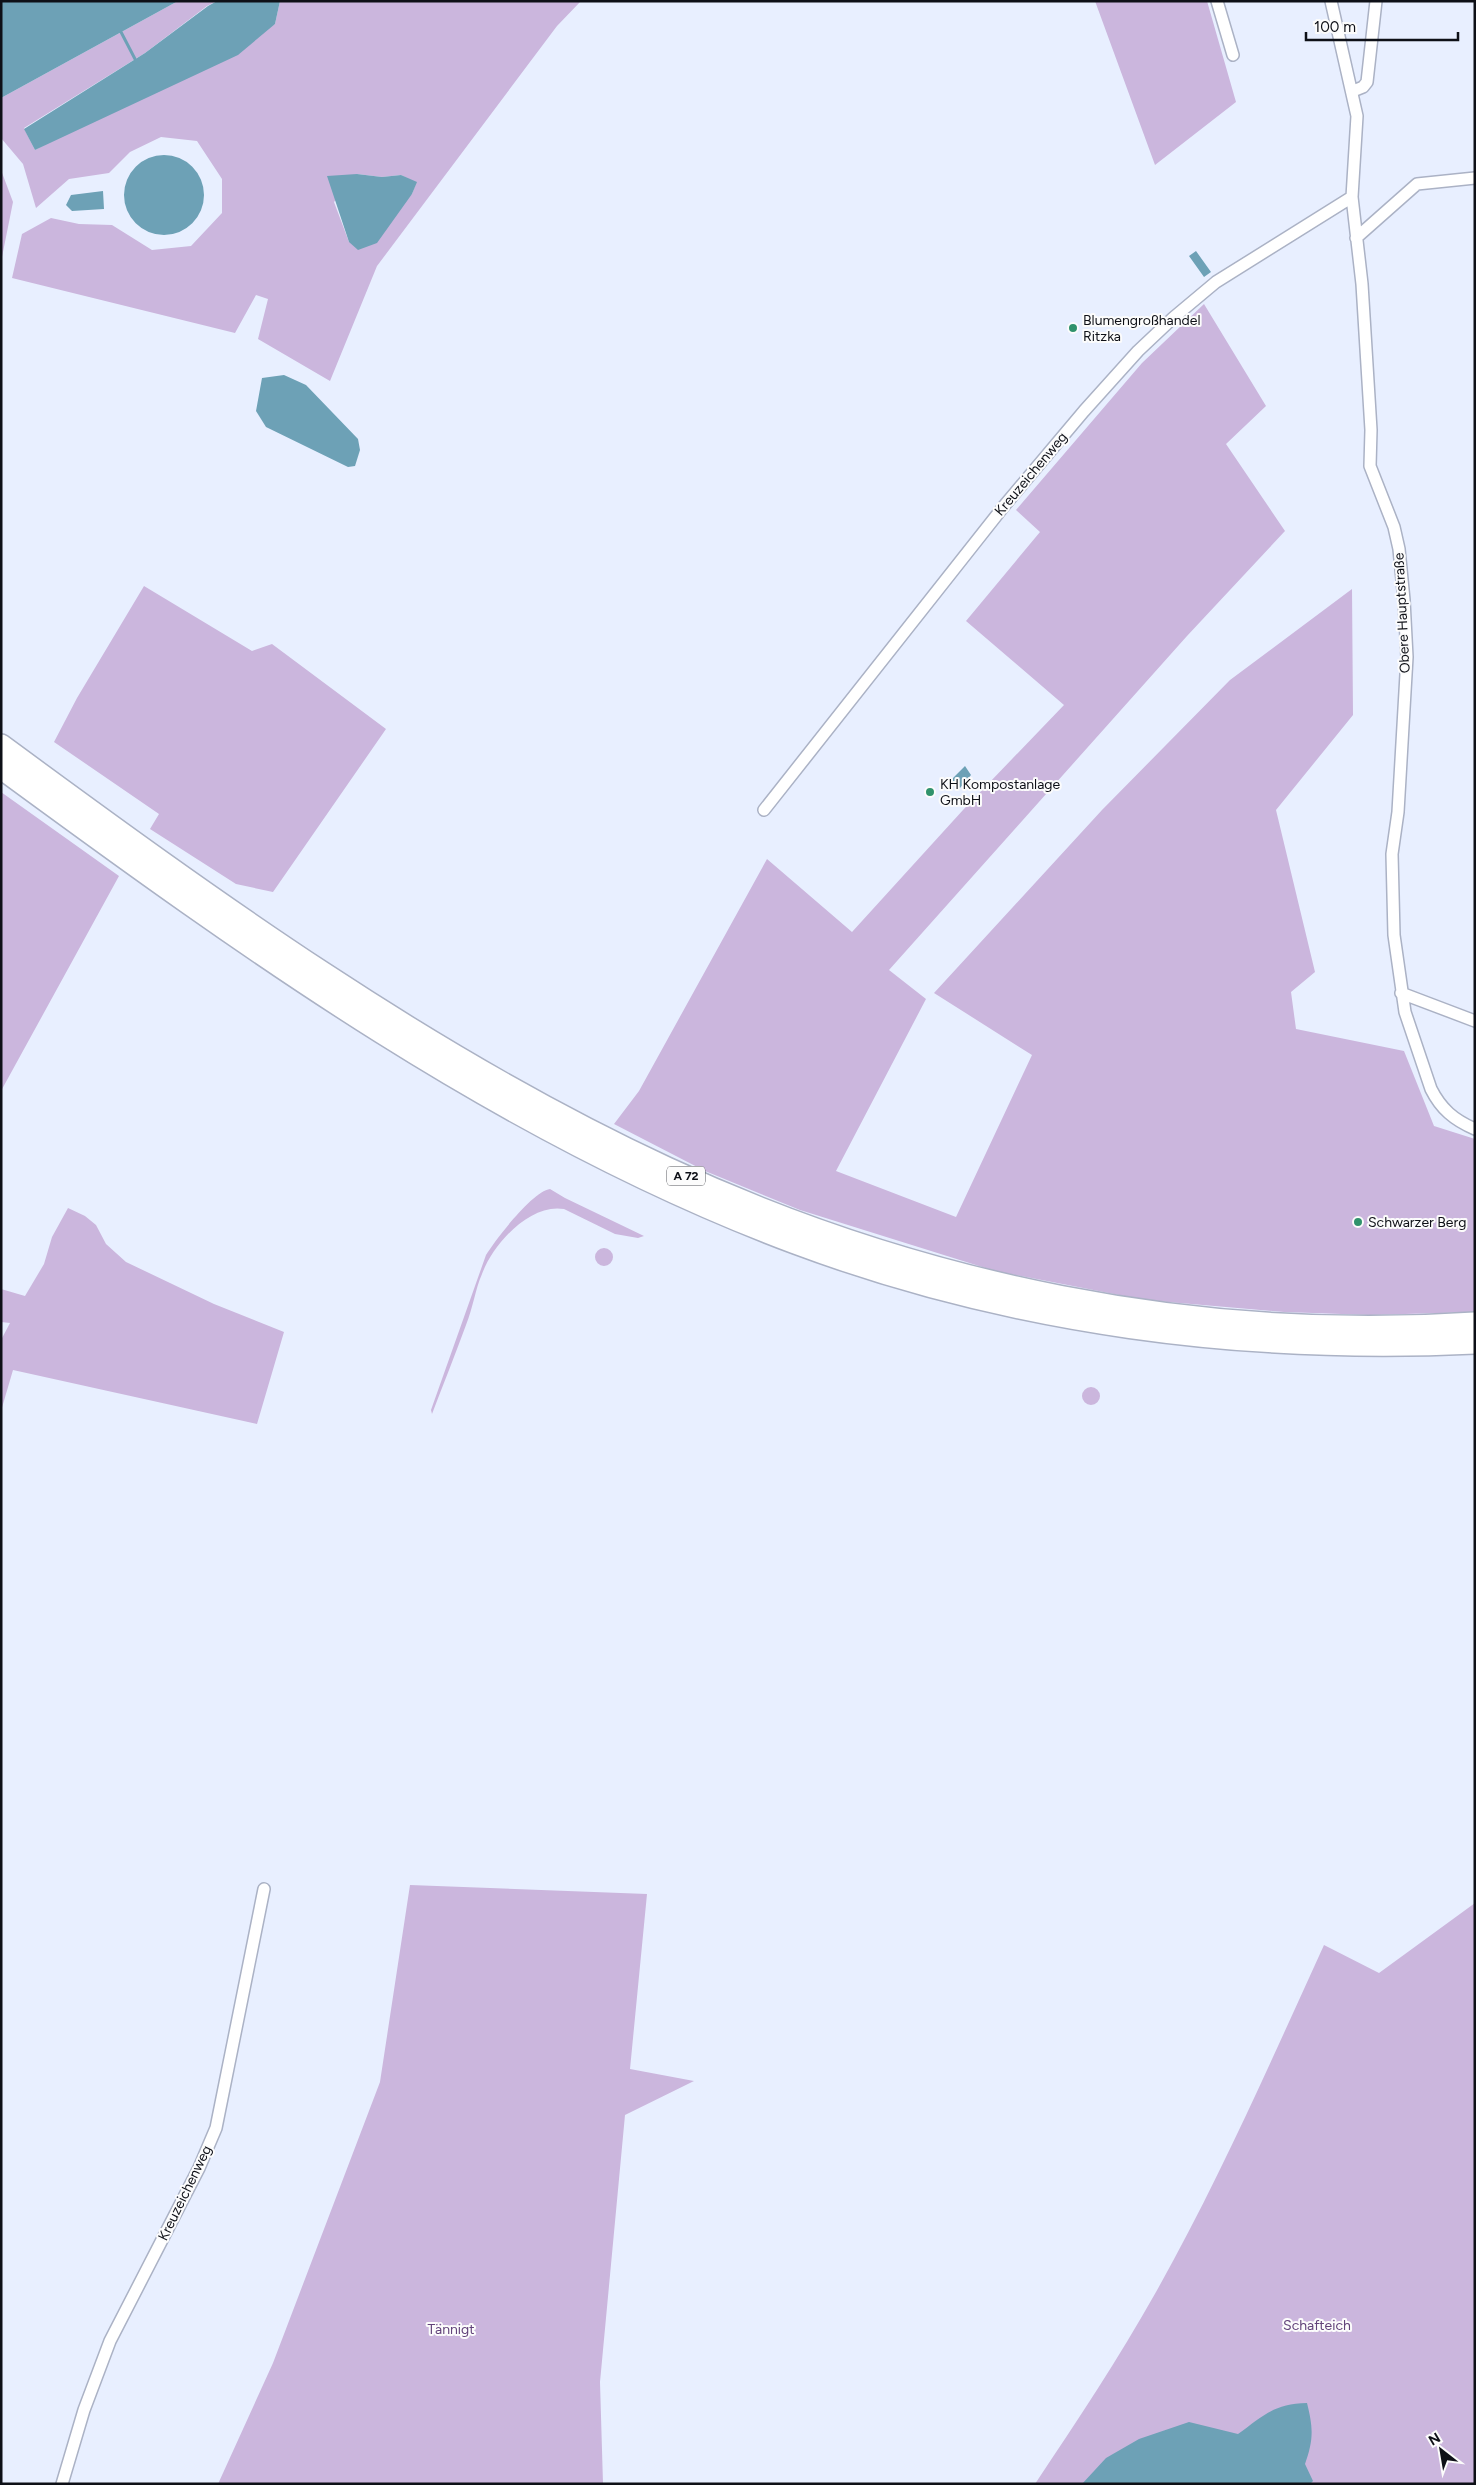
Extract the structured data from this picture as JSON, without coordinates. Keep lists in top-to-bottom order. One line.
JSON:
{"streets":{"highway":["A 72"],"street":["Kreuzeichenweg","Obere Hauptstraße"]},"crossings":[["Kreuzeichenweg","Obere Hauptstraße"]],"parks":["Schafteich","Tännigt"],"places":["Blumengroßhandel Ritzka","KH Kompostanlage GmbH","Schwarzer Berg"],"scale_bar":"100 m","north":"top left"}
